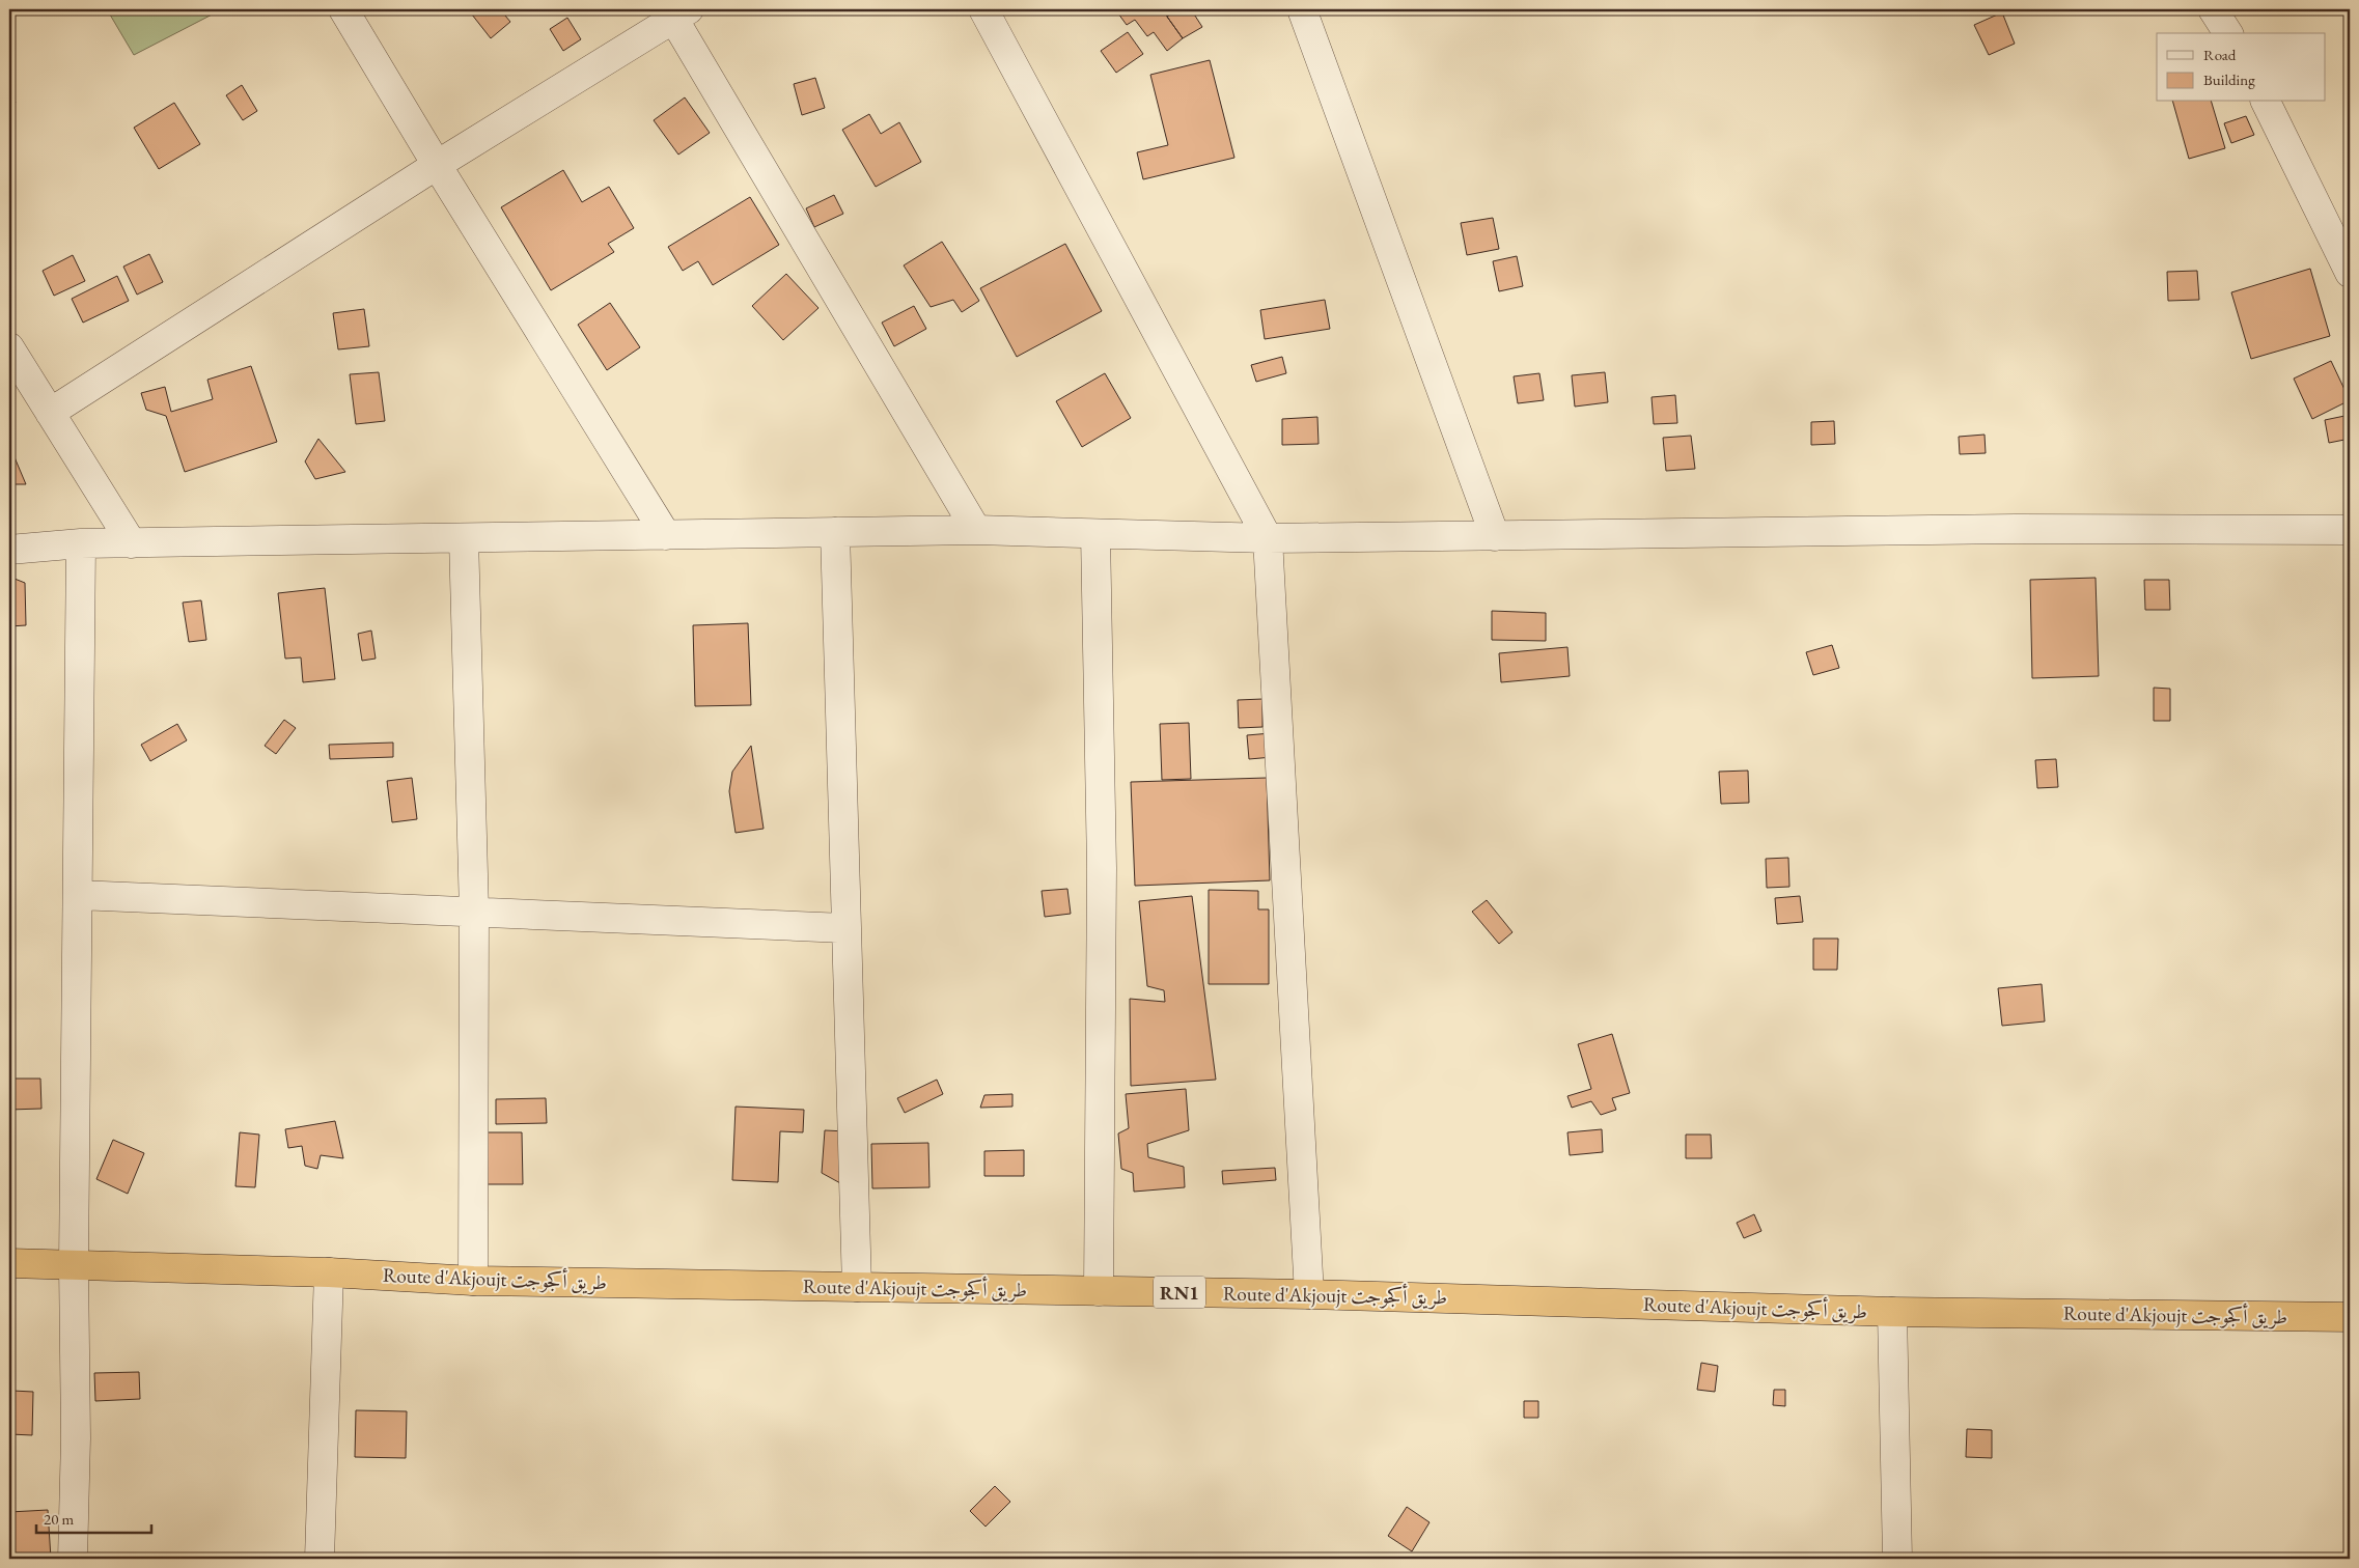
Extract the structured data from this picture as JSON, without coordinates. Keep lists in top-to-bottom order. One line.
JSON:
{"streets":{"highway":["Route d'Akjoujt طريق أكجوجت","RN1"]},"legend":["Road","Building"],"scale_bar":"20 m"}
